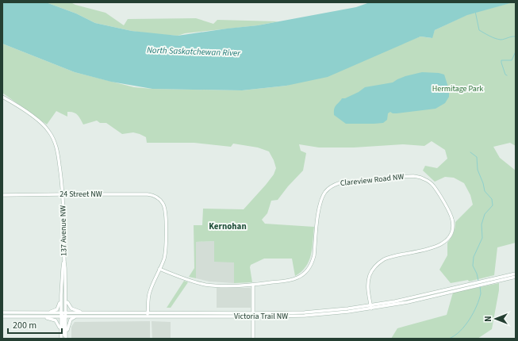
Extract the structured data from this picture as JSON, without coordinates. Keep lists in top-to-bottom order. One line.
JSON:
{"streets":{"street":["Clareview Road NW","24 Street NW","137 Avenue NW","Victoria Trail NW"]},"crossings":[["Clareview Road NW","24 Street NW"],["Clareview Road NW","Victoria Trail NW"],["24 Street NW","137 Avenue NW"],["137 Avenue NW","Victoria Trail NW"]],"districts":["Kernohan"],"water":["North Saskatchewan River"],"parks":["Hermitage Park"],"scale_bar":"200 m","north":"left"}
